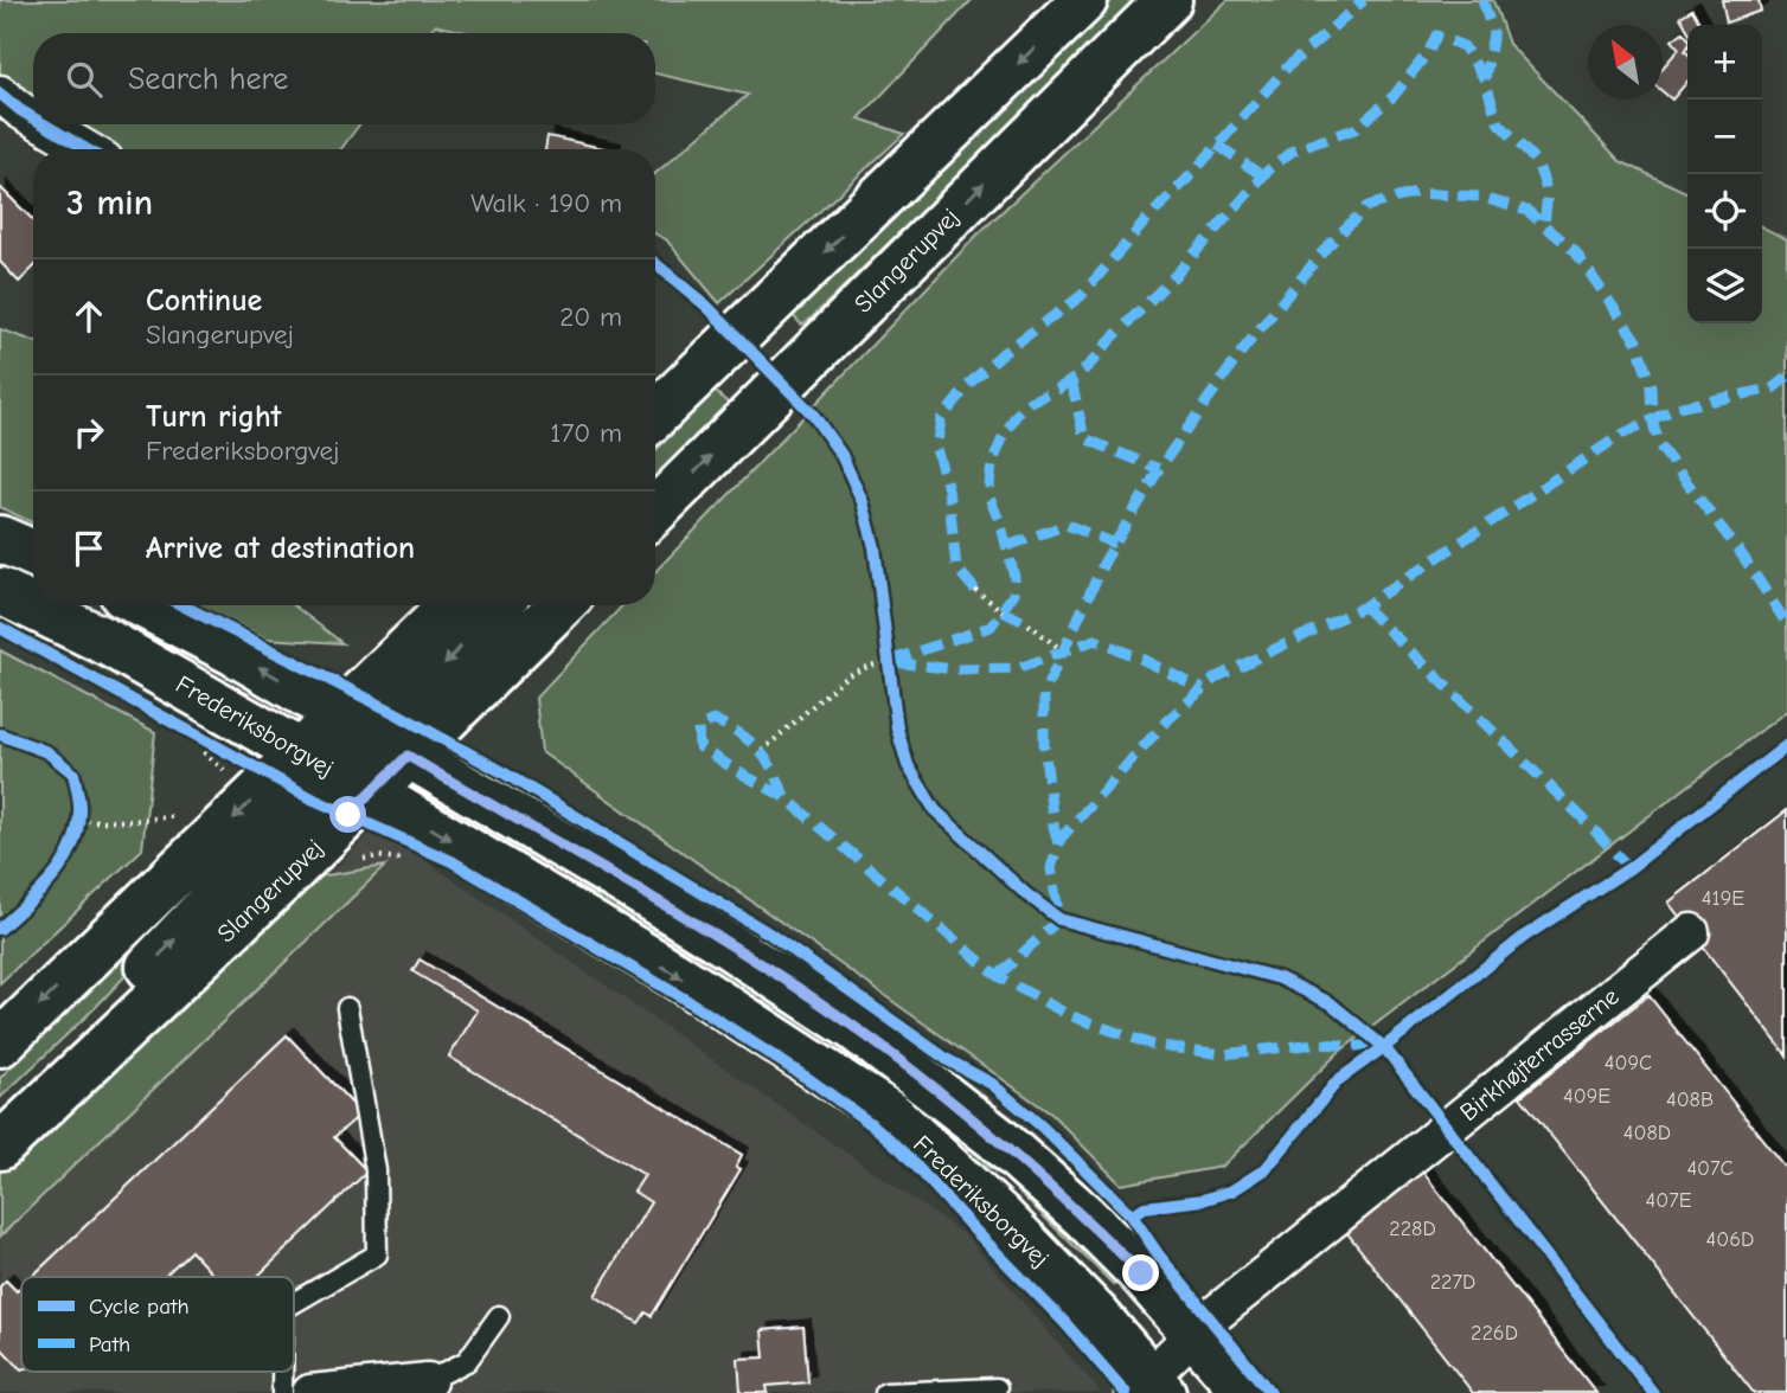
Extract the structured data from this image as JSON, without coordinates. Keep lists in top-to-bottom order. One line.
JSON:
{"streets":{"main road":["Slangerupvej","Frederiksborgvej"],"street":["Birkhøjterrasserne"]},"crossings":[["Slangerupvej","Frederiksborgvej"],["Frederiksborgvej","Birkhøjterrasserne"]],"house_numbers":["419E","409C","409E","408B","408D","407C","407E","228D","406D","227D","226D"],"legend":["Cycle path","Path"],"north":"top left","page":{"map_buttons":["+","−"],"search":"Search here","heading":["3 min","Walk · 190 m"],"list":[["Continue","Slangerupvej","20 m"],["Turn right","Frederiksborgvej","170 m"],"Arrive at destination"]}}
